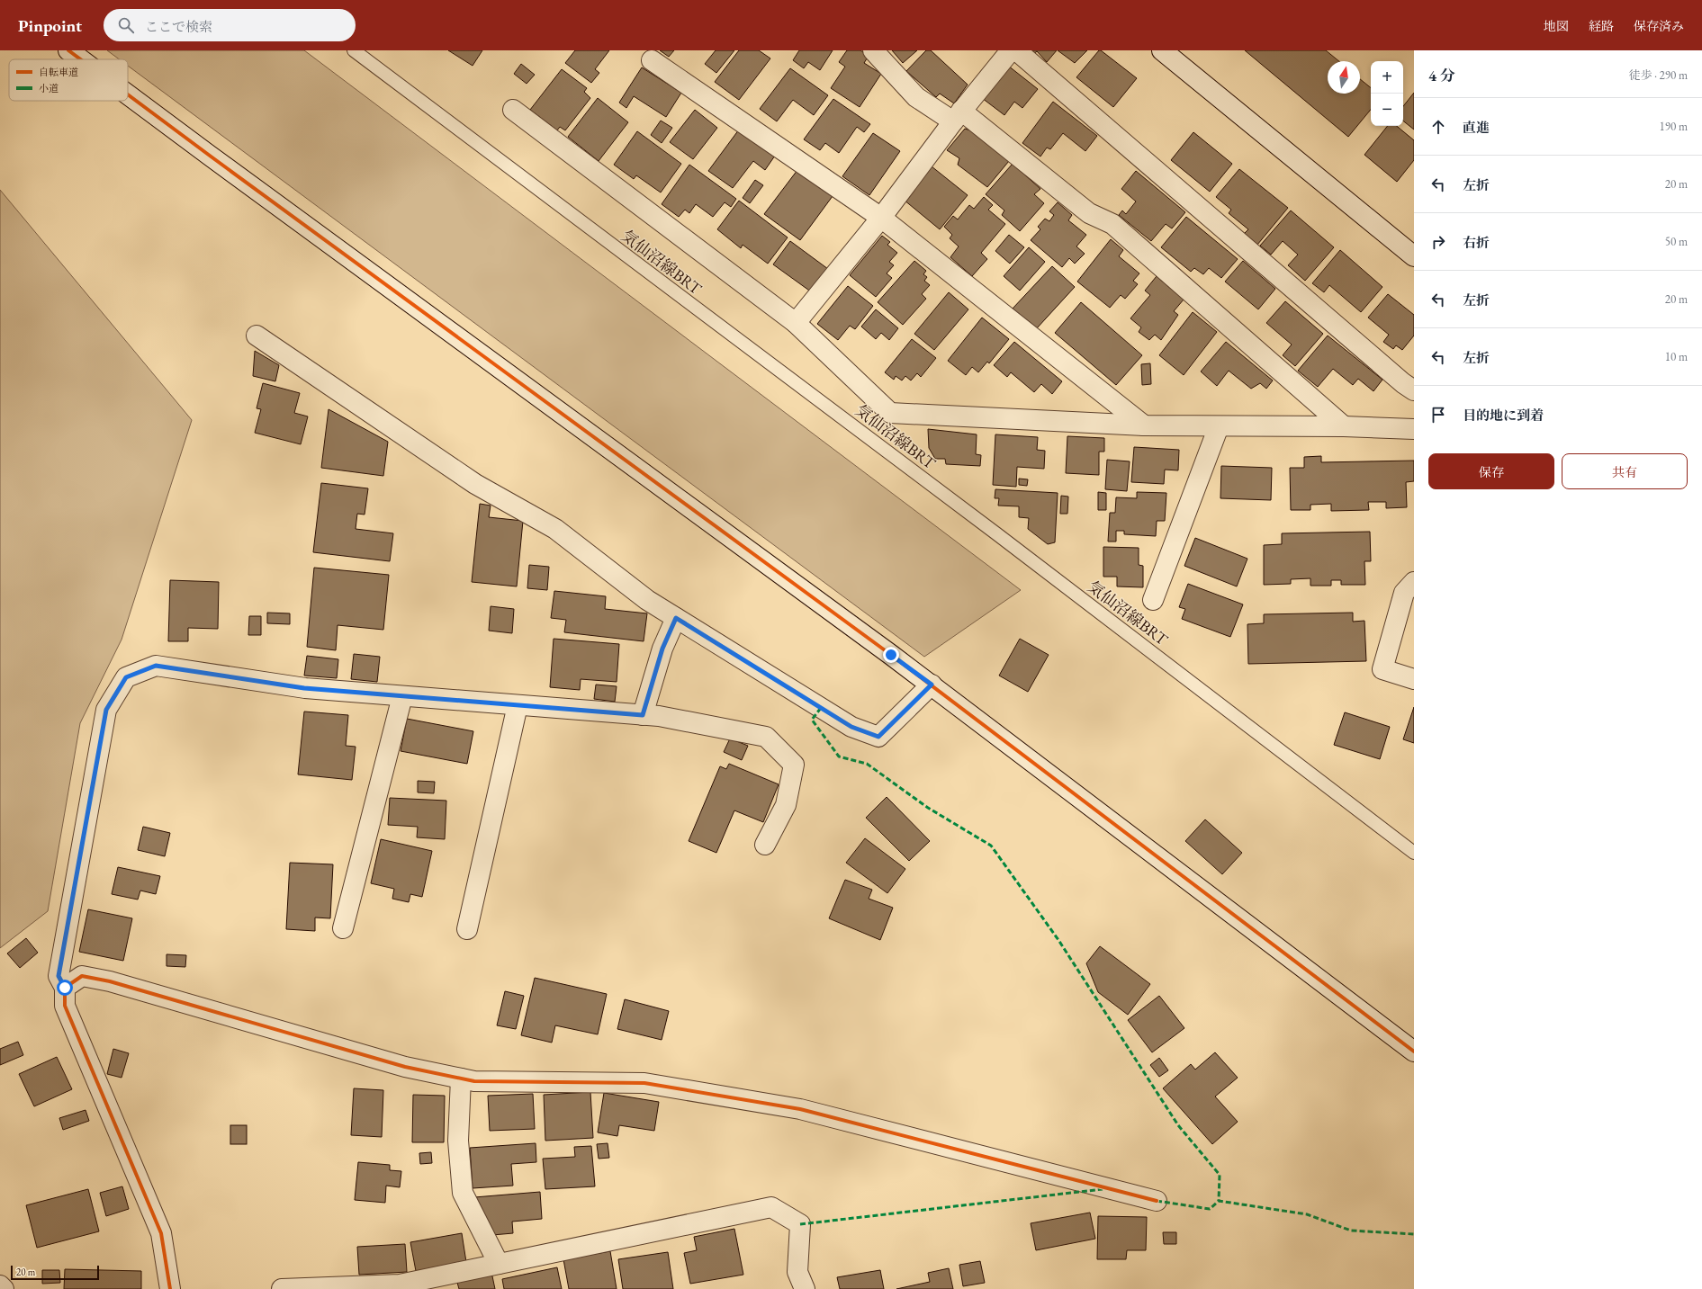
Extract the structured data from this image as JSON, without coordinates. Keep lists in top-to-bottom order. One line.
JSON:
{"streets":{"lane":["気仙沼線BRT"]},"legend":["自転車道","小道"],"scale_bar":"20 m","north":"top","page":{"header":"Pinpoint","search":"ここで検索","nav":["地図","経路","保存済み"],"heading":["4 分","徒歩 · 290 m"],"map_buttons":["+","−"],"list":[["直進","190 m"],["左折","20 m"],["右折","50 m"],["左折","20 m"],["左折","10 m"],"目的地に到着"],"buttons":["保存","共有"],"scale":"20 m"}}
